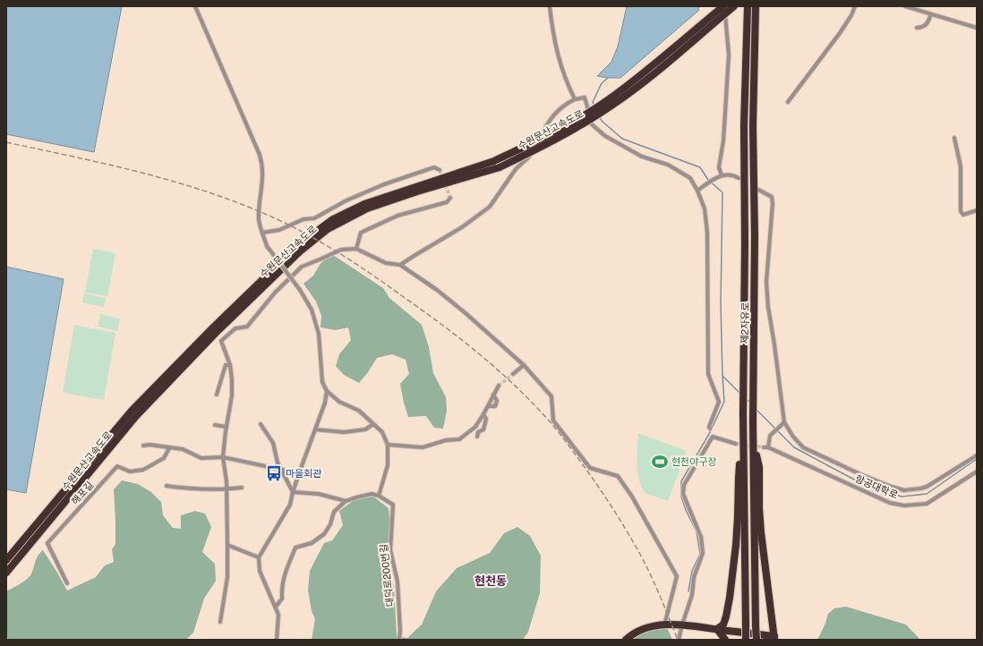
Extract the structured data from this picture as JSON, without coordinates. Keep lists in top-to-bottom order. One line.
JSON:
{"streets":{"highway":["수원문산고속도로","제2자유로"],"street":["항공대학로","해포길","대덕로200번길"]},"districts":["현천동"],"places":{"sports":["현천야구장"],"bus stop":["마을회관"]}}
